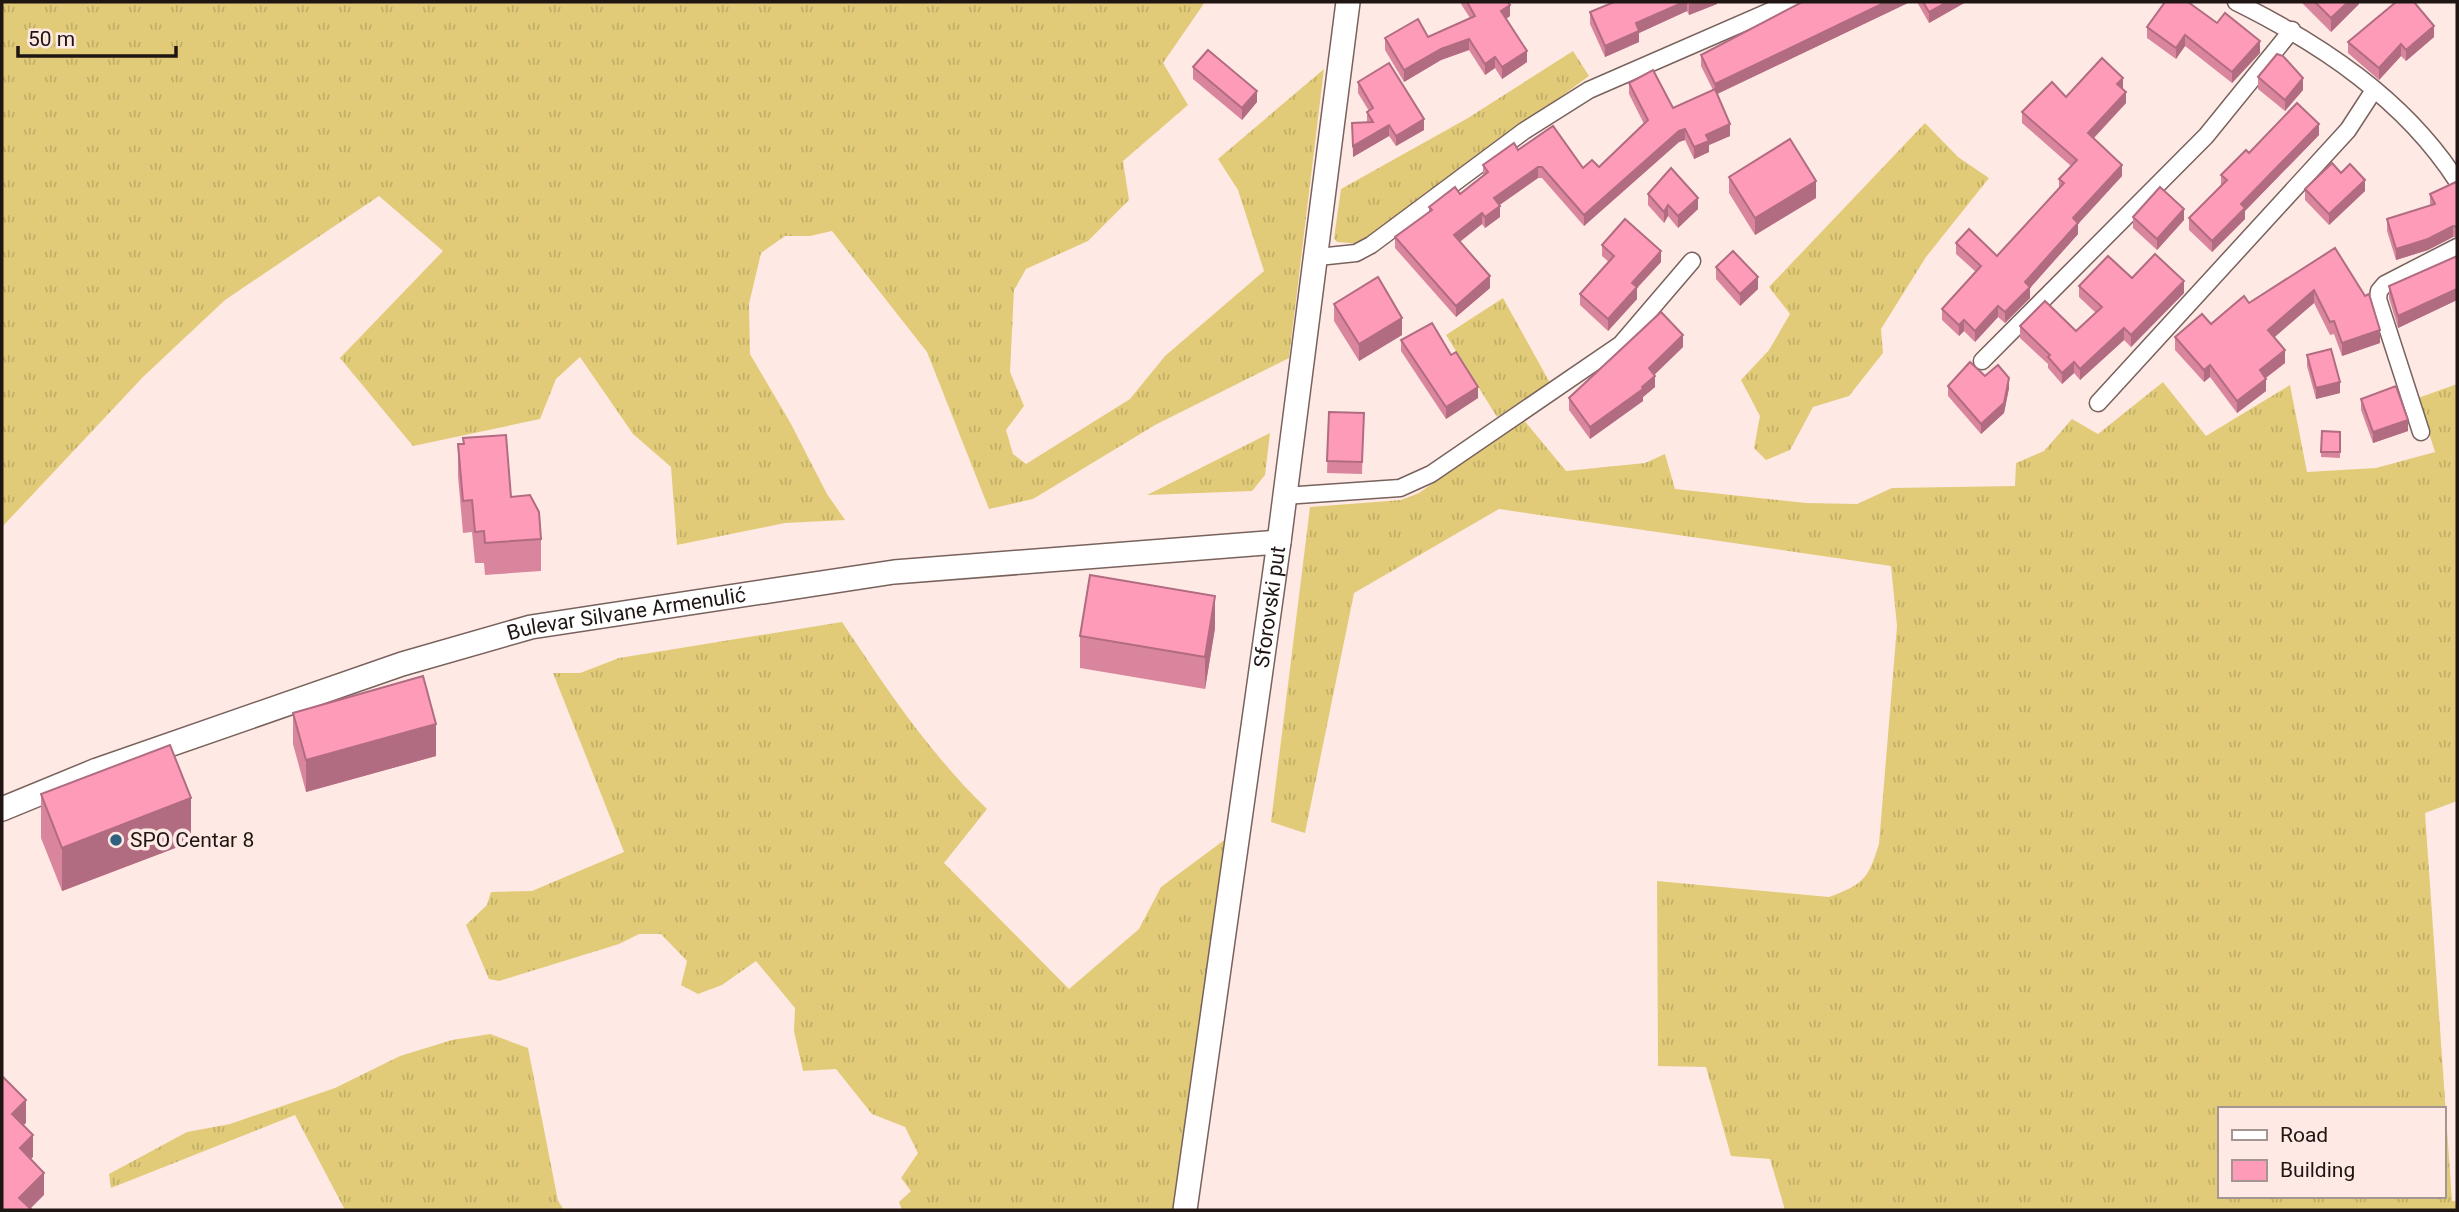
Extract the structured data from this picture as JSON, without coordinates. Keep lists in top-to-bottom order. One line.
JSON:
{"streets":{"street":["Sforovski put","Bulevar Silvane Armenulić"]},"crossings":[["Sforovski put","Bulevar Silvane Armenulić"]],"places":["SPO Centar 8"],"legend":["Road","Building"],"scale_bar":"50 m"}
